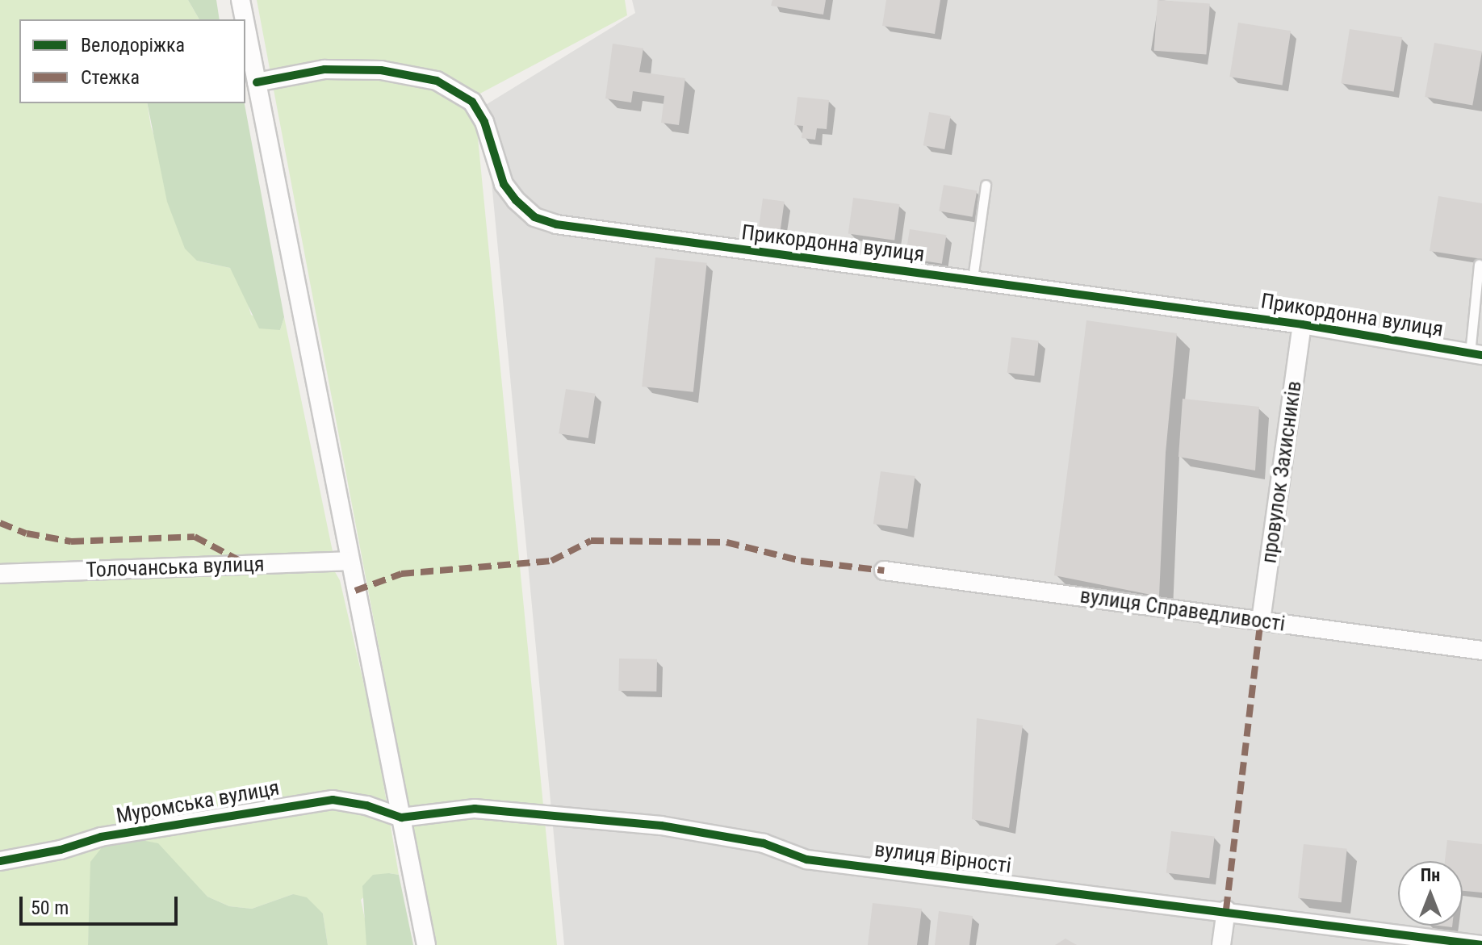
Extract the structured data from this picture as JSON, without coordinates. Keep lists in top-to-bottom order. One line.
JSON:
{"streets":{"street":["Прикордонна вулиця","провулок Захисників","Толочанська вулиця","вулиця Справедливості","Муромська вулиця","вулиця Вірності"]},"crossings":[["Прикордонна вулиця","провулок Захисників"],["провулок Захисників","вулиця Справедливості"],["Муромська вулиця","вулиця Вірності"]],"legend":["Велодоріжка","Стежка"],"scale_bar":"50 m","north":"top"}
